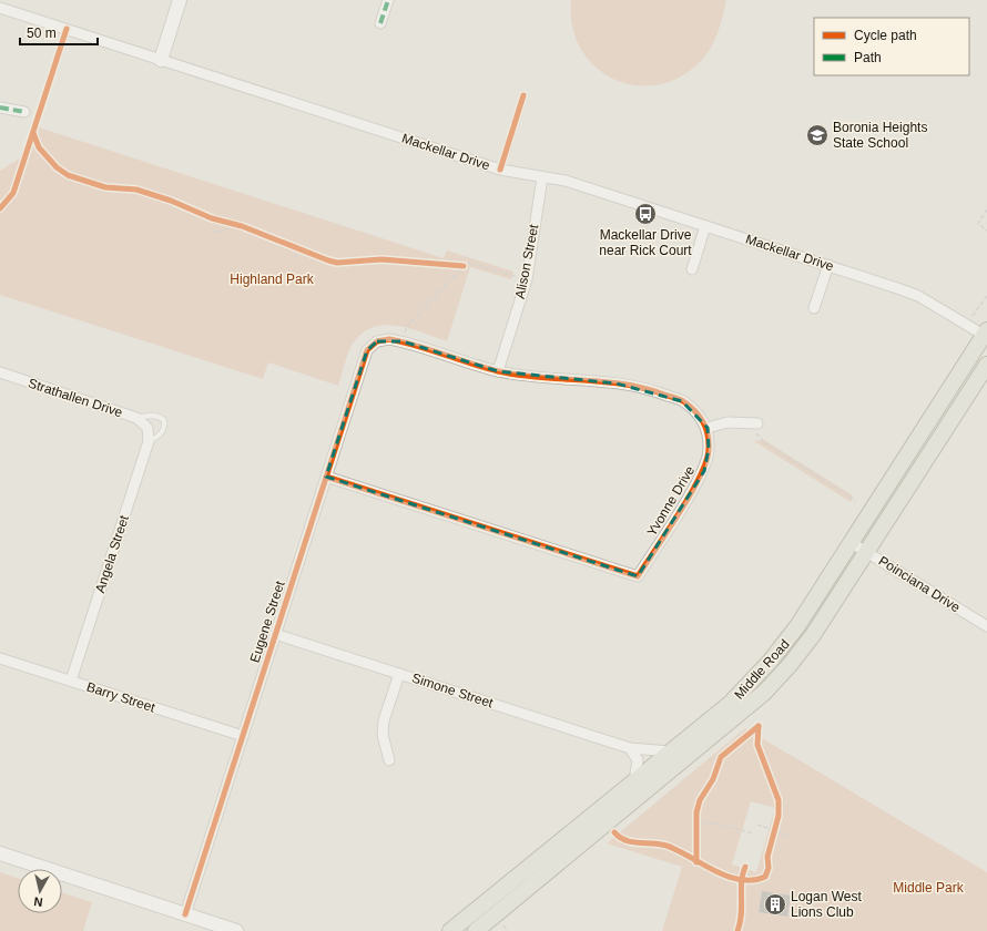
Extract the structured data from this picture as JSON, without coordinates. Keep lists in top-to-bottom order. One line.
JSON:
{"streets":{"main road":["Middle Road"],"street":["Mackellar Drive","Alison Street","Strathallen Drive","Yvonne Drive","Angela Street","Poinciana Drive","Eugene Street","Simone Street","Barry Street"]},"crossings":[["Mackellar Drive","Alison Street"],["Mackellar Drive","Middle Road"],["Strathallen Drive","Angela Street"],["Yvonne Drive","Eugene Street"],["Angela Street","Barry Street"],["Poinciana Drive","Middle Road"],["Eugene Street","Simone Street"],["Eugene Street","Barry Street"],["Middle Road","Simone Street"]],"parks":["Highland Park","Middle Park"],"places":{"school or university":["Boronia Heights State School"],"bus stop":["Mackellar Drive near Rick Court"],"building":["Logan West Lions Club"]},"legend":["Cycle path","Path"],"scale_bar":"50 m","north":"bottom"}
